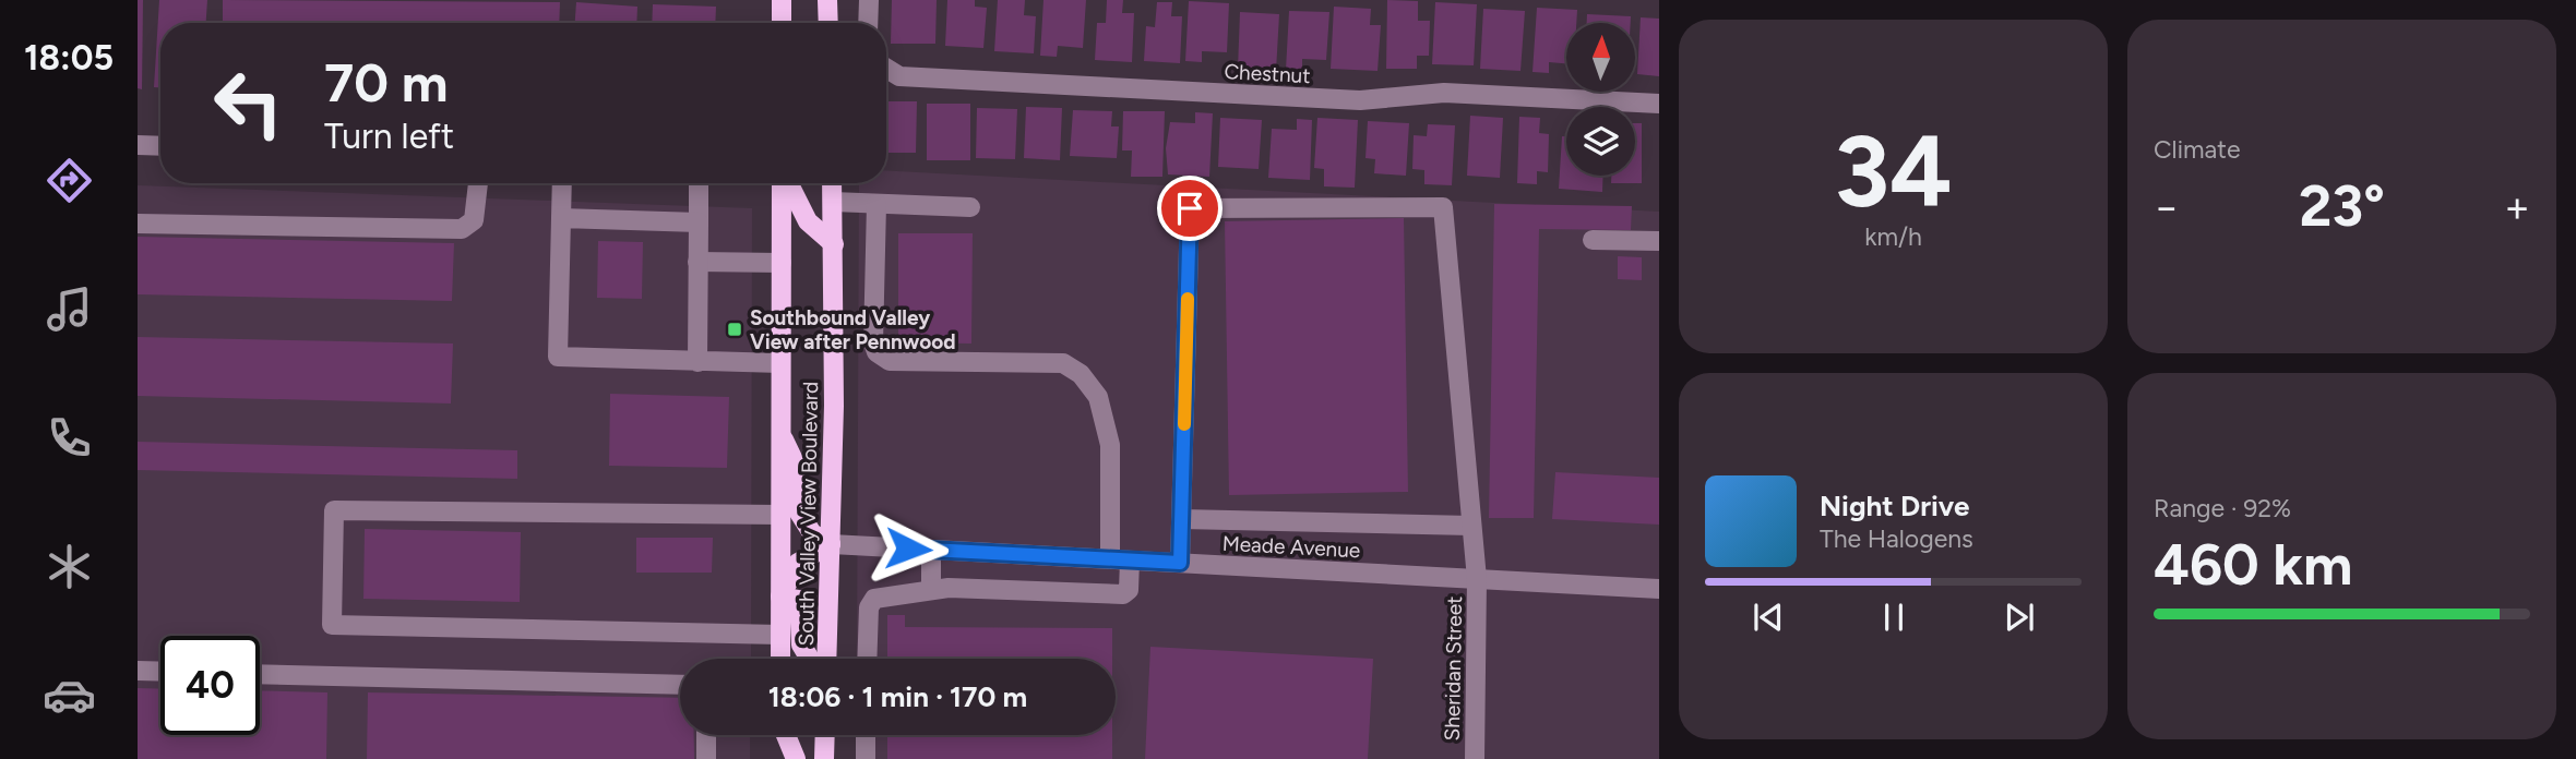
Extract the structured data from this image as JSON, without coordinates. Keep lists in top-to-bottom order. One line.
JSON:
{"streets":{"main road":["South Valley View Boulevard"],"street":["Chestnut","Meade Avenue","Sheridan Street"]},"crossings":[["South Valley View Boulevard","Meade Avenue"],["Meade Avenue","Sheridan Street"]],"places":{"transit":["Southbound Valley View after Pennwood"]},"north":"top","page":{"tabs":"18:05","tile":[["34","km/h"],"Climate",["Range · 92%","460 km"]],"turn":["70 m","Turn left"],"heat":["−","23°","+"],"song":["Night Drive","The Halogens"],"limit":"40","trip":"18:06 · 1 min · 170 m"}}
